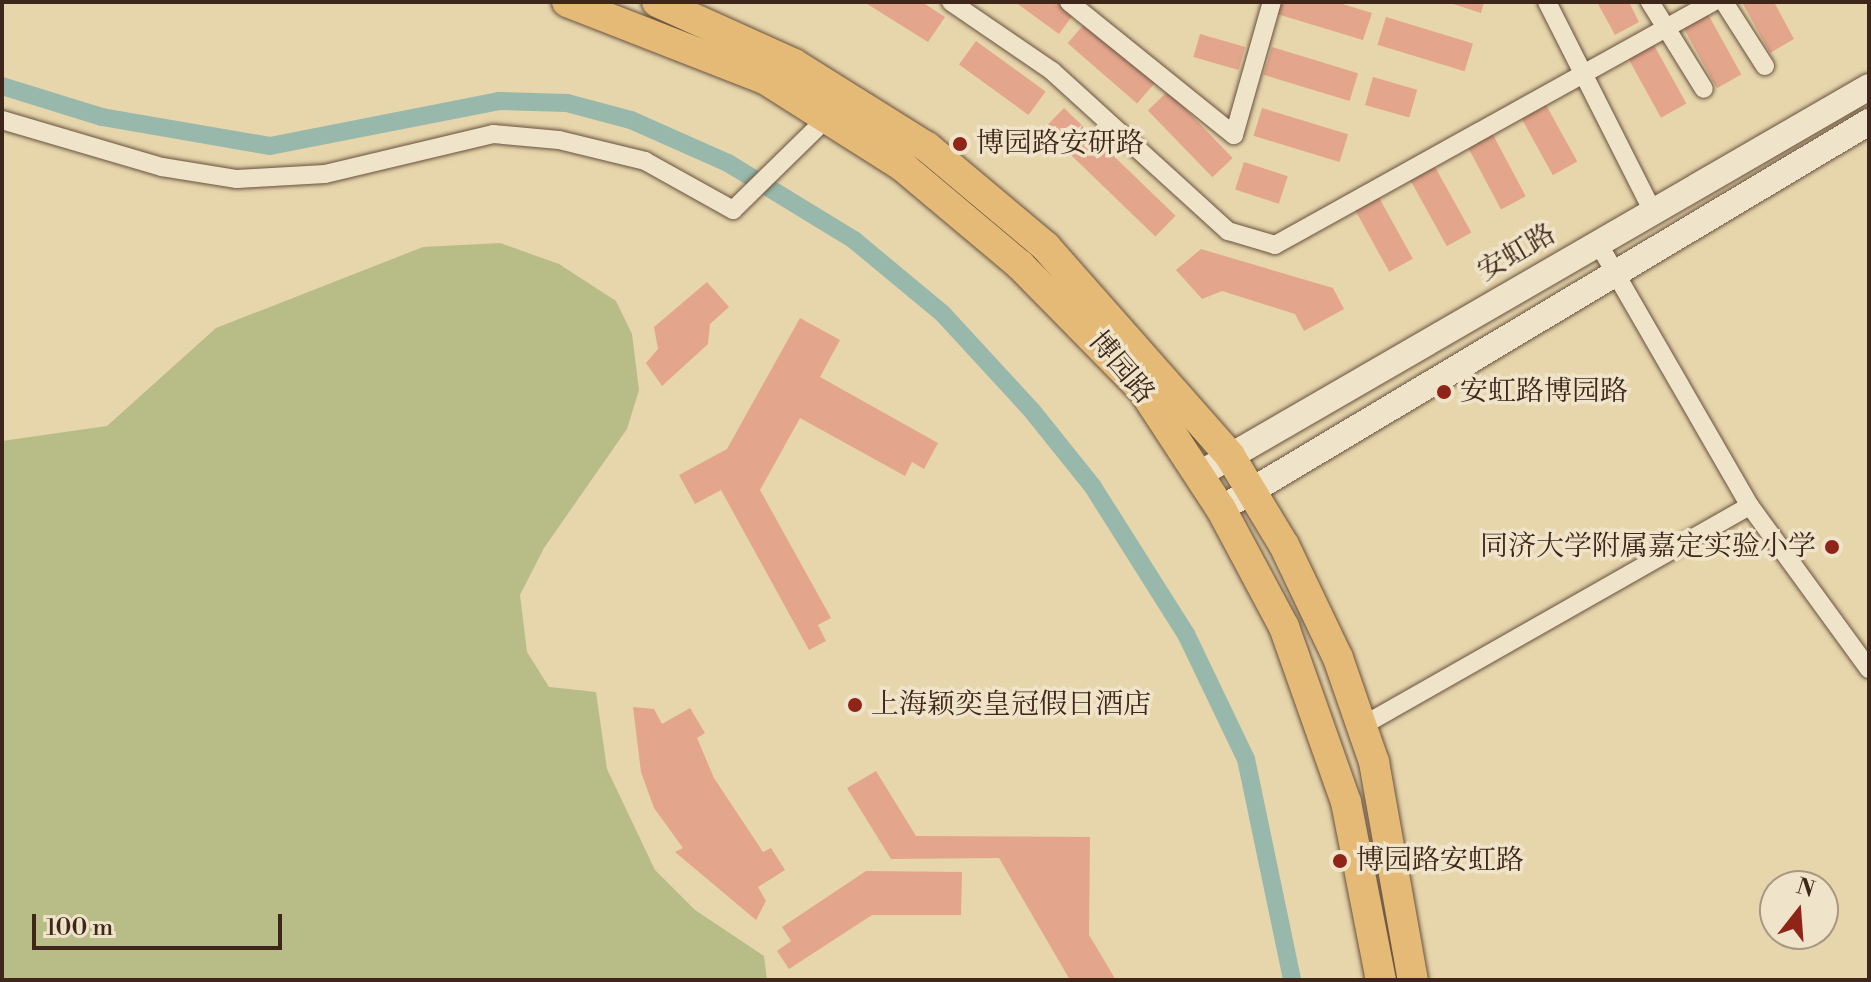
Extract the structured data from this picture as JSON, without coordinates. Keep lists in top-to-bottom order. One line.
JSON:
{"streets":{"main road":["安虹路","博园路"]},"crossings":[["安虹路","博园路"]],"places":["博园路安研路","安虹路博园路","同济大学附属嘉定实验小学","上海颖奕皇冠假日酒店","博园路安虹路"],"scale_bar":"100 m","north":"top"}
